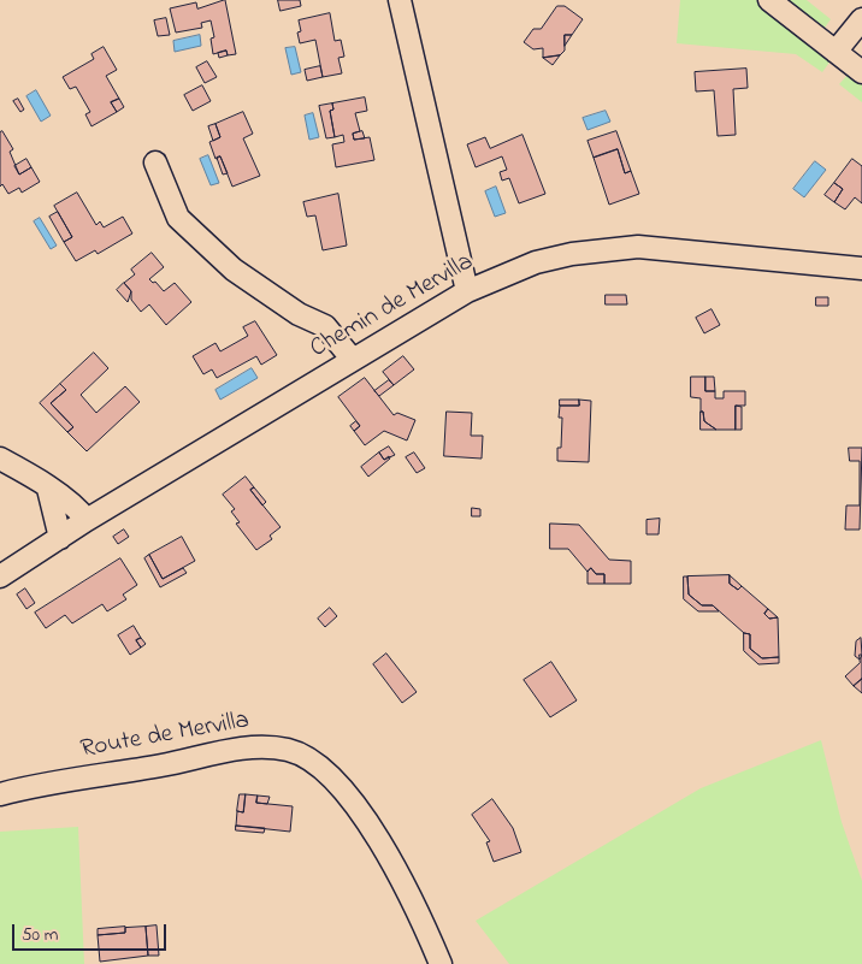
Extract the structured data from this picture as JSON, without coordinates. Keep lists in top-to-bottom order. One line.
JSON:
{"streets":{"street":["Chemin de Mervilla","Route de Mervilla"]},"scale_bar":"50 m"}
